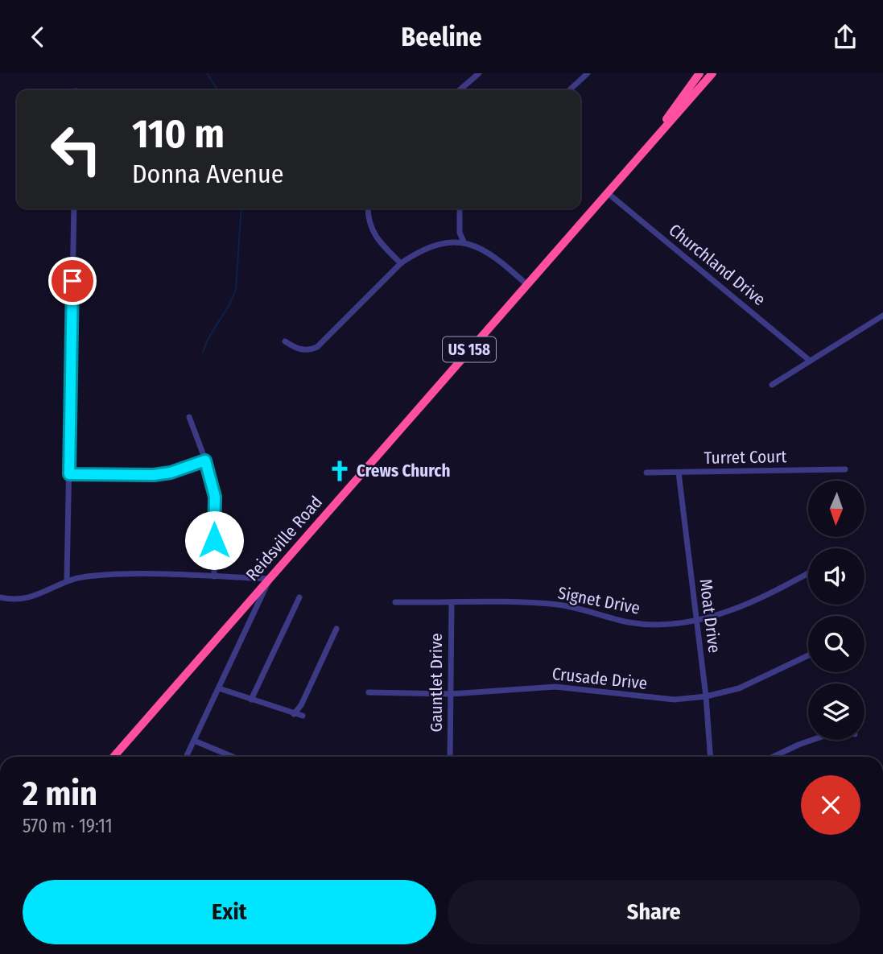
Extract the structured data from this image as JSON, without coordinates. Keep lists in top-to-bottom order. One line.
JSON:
{"streets":{"highway":["US 158","Reidsville Road"],"street":["Churchland Drive","Turret Court","Signet Drive","Moat Drive","Crusade Drive","Gauntlet Drive"]},"crossings":[["Churchland Drive","Reidsville Road"],["Turret Court","Moat Drive"],["Signet Drive","Moat Drive"],["Signet Drive","Gauntlet Drive"],["Moat Drive","Crusade Drive"],["Crusade Drive","Gauntlet Drive"]],"places":{"church":["Crews Church"]},"north":"bottom","page":{"header":"Beeline","turn":["110 m","Donna Avenue"],"heading":["2 min","570 m · 19:11"],"buttons":["Exit","Share"]}}
